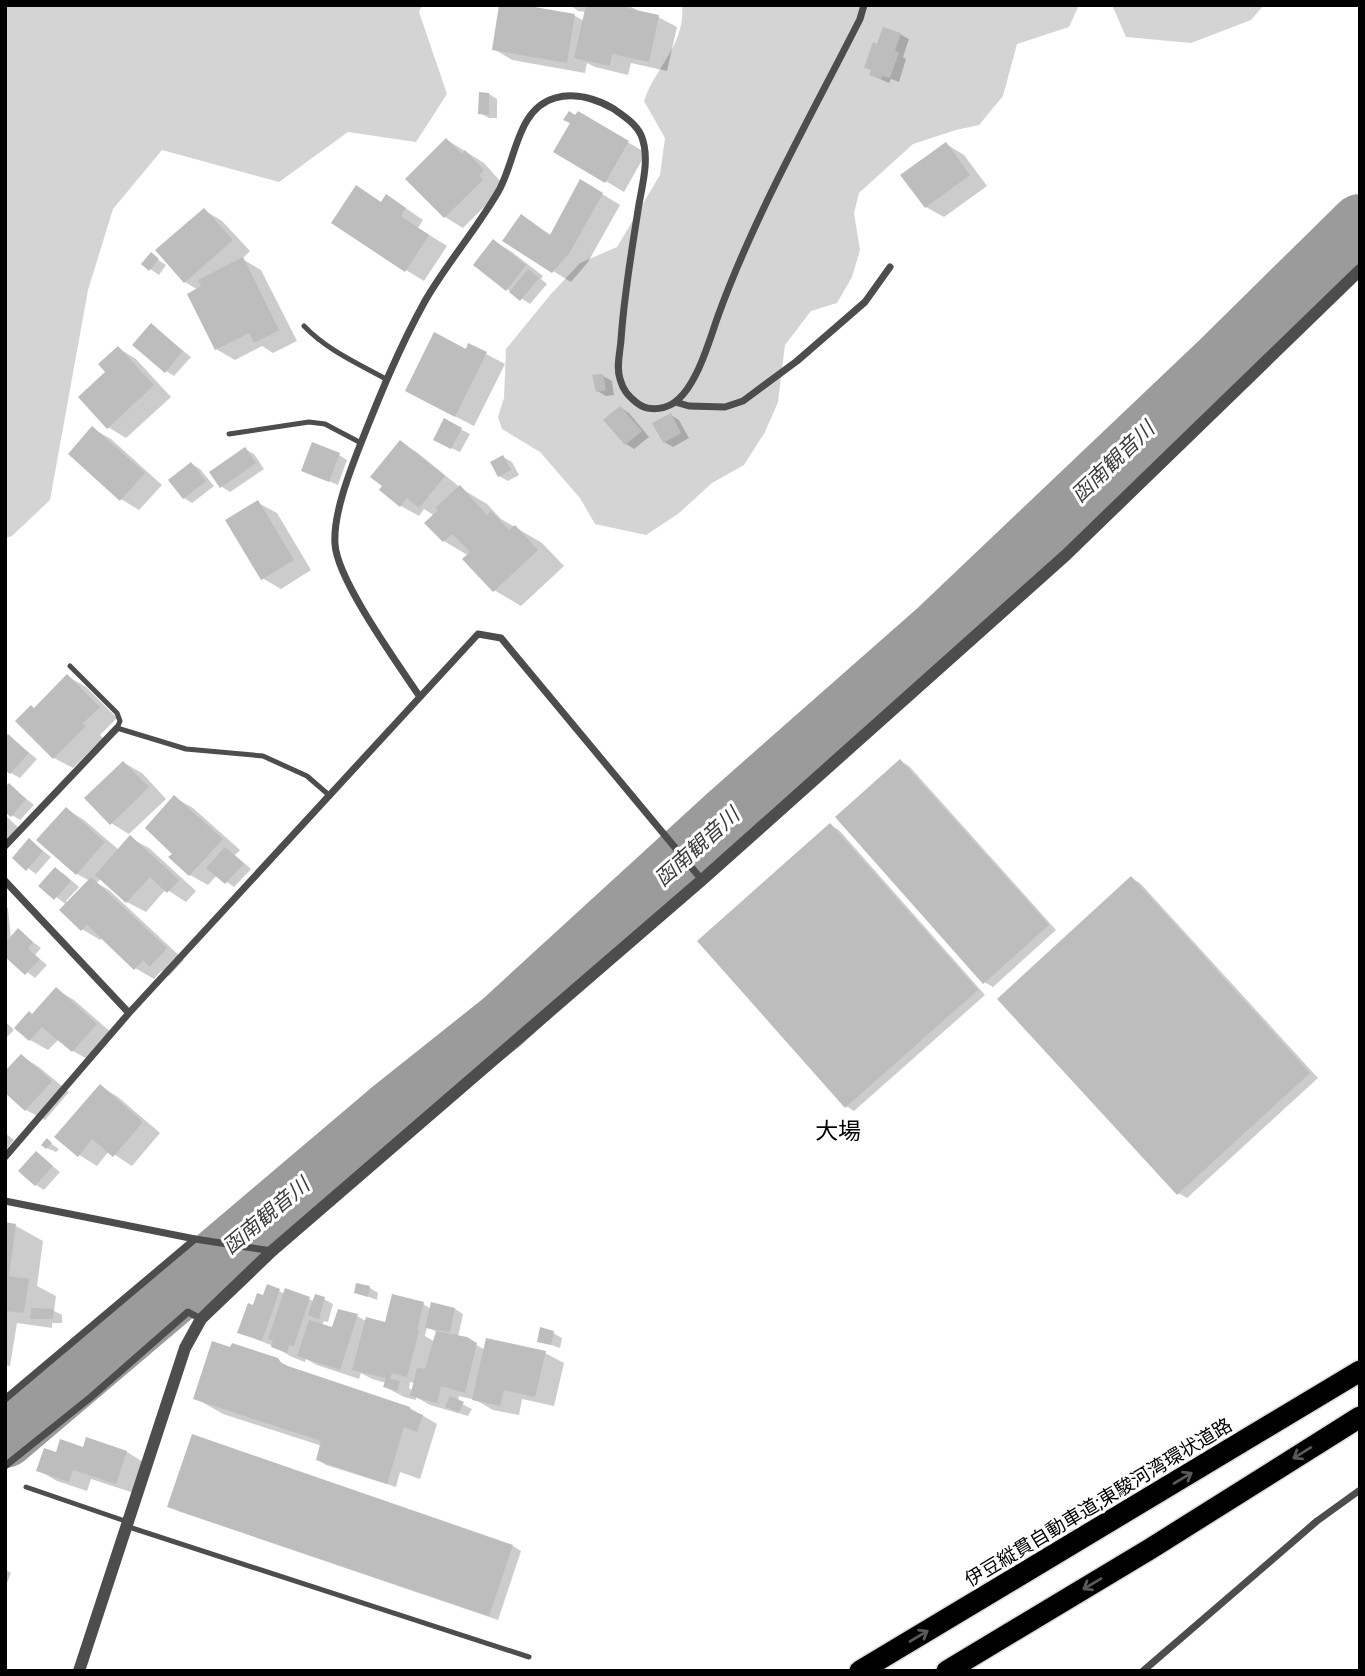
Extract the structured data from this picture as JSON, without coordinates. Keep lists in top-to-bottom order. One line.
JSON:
{"streets":{"highway":["伊豆縦貫自動車道;東駿河湾環状道路"]},"districts":["大場"],"water":["函南観音川"]}
